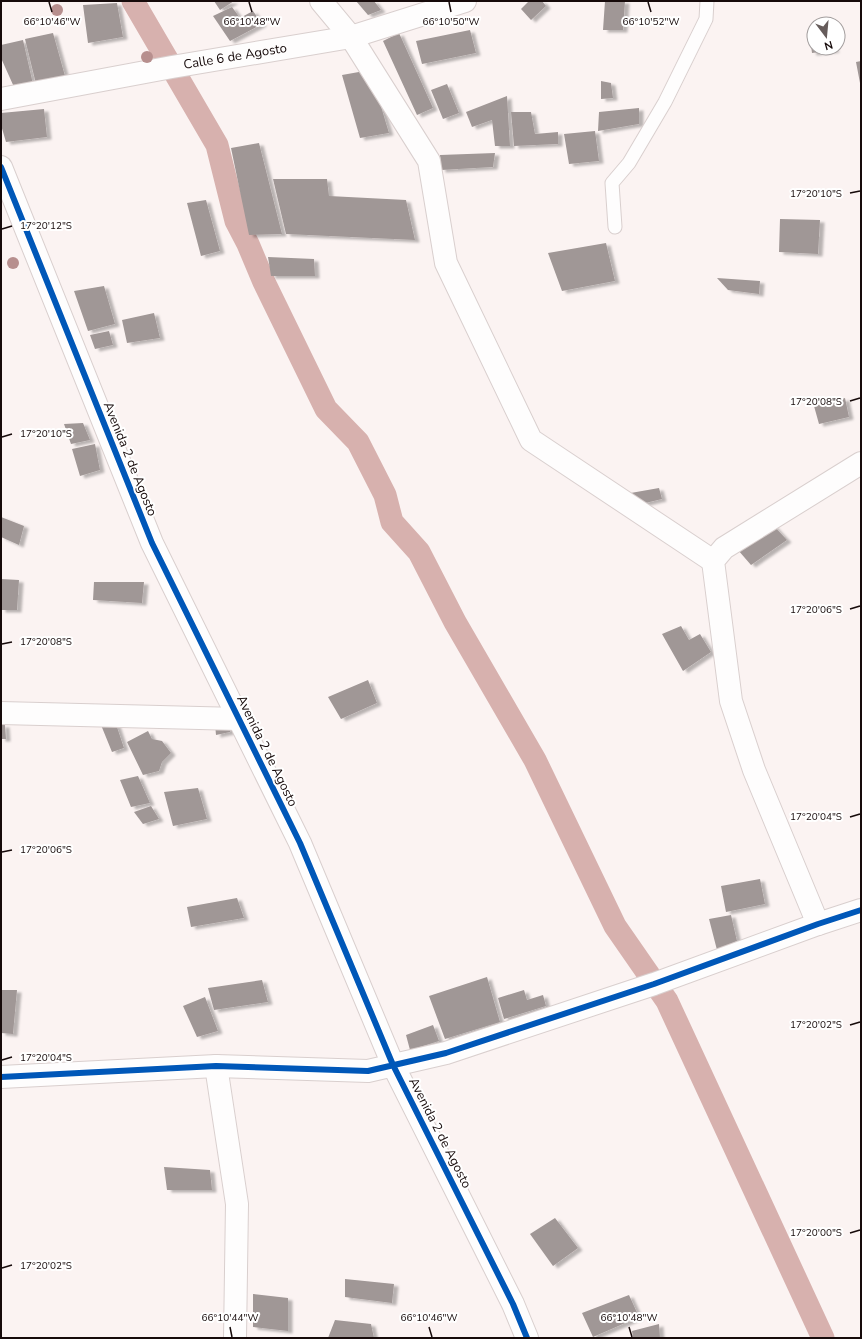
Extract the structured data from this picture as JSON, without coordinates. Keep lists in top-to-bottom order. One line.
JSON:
{"streets":{"street":["Calle 6 de Agosto","Avenida 2 de Agosto"]},"north":"bottom","coordinates":["66°10'46\"W","66°10'48\"W","66°10'50\"W","66°10'52\"W","17°20'10\"S","17°20'12\"S","17°20'08\"S","17°20'06\"S","17°20'04\"S","17°20'02\"S","17°20'00\"S","66°10'44\"W"]}
